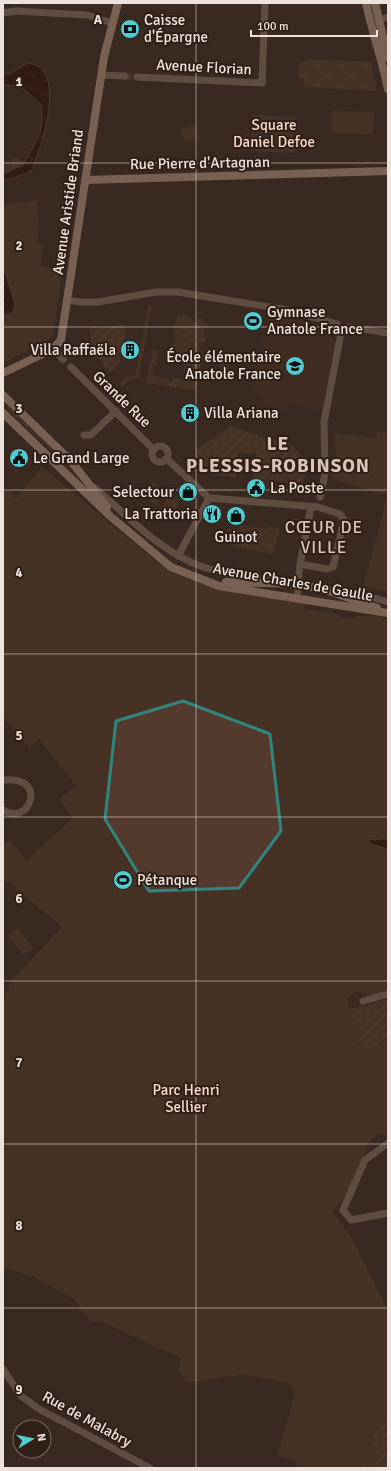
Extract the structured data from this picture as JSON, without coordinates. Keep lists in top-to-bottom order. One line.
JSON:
{"streets":{"street":["Avenue Florian","Rue Pierre d'Artagnan","Avenue Aristide Briand","Grande Rue","Avenue Charles de Gaulle","Rue de Malabry"]},"crossings":[["Rue Pierre d'Artagnan","Avenue Aristide Briand"]],"districts":["LE PLESSIS-ROBINSON","CŒUR DE VILLE"],"parks":["Square Daniel Defoe","Parc Henri Sellier"],"places":{"bank":["Caisse d'Épargne"],"sports":["Gymnase Anatole France","Pétanque"],"building":["Villa Raffaëla","Villa Ariana"],"school or university":["École élémentaire Anatole France"],"public building":["Le Grand Large","La Poste"],"shop":["Selectour","Guinot"],"restaurant":["La Trattoria"]},"scale_bar":"100 m","north":"right","grid":{"columns":["A"],"rows":["1","2","3","4","5","6","7","8","9"]}}
